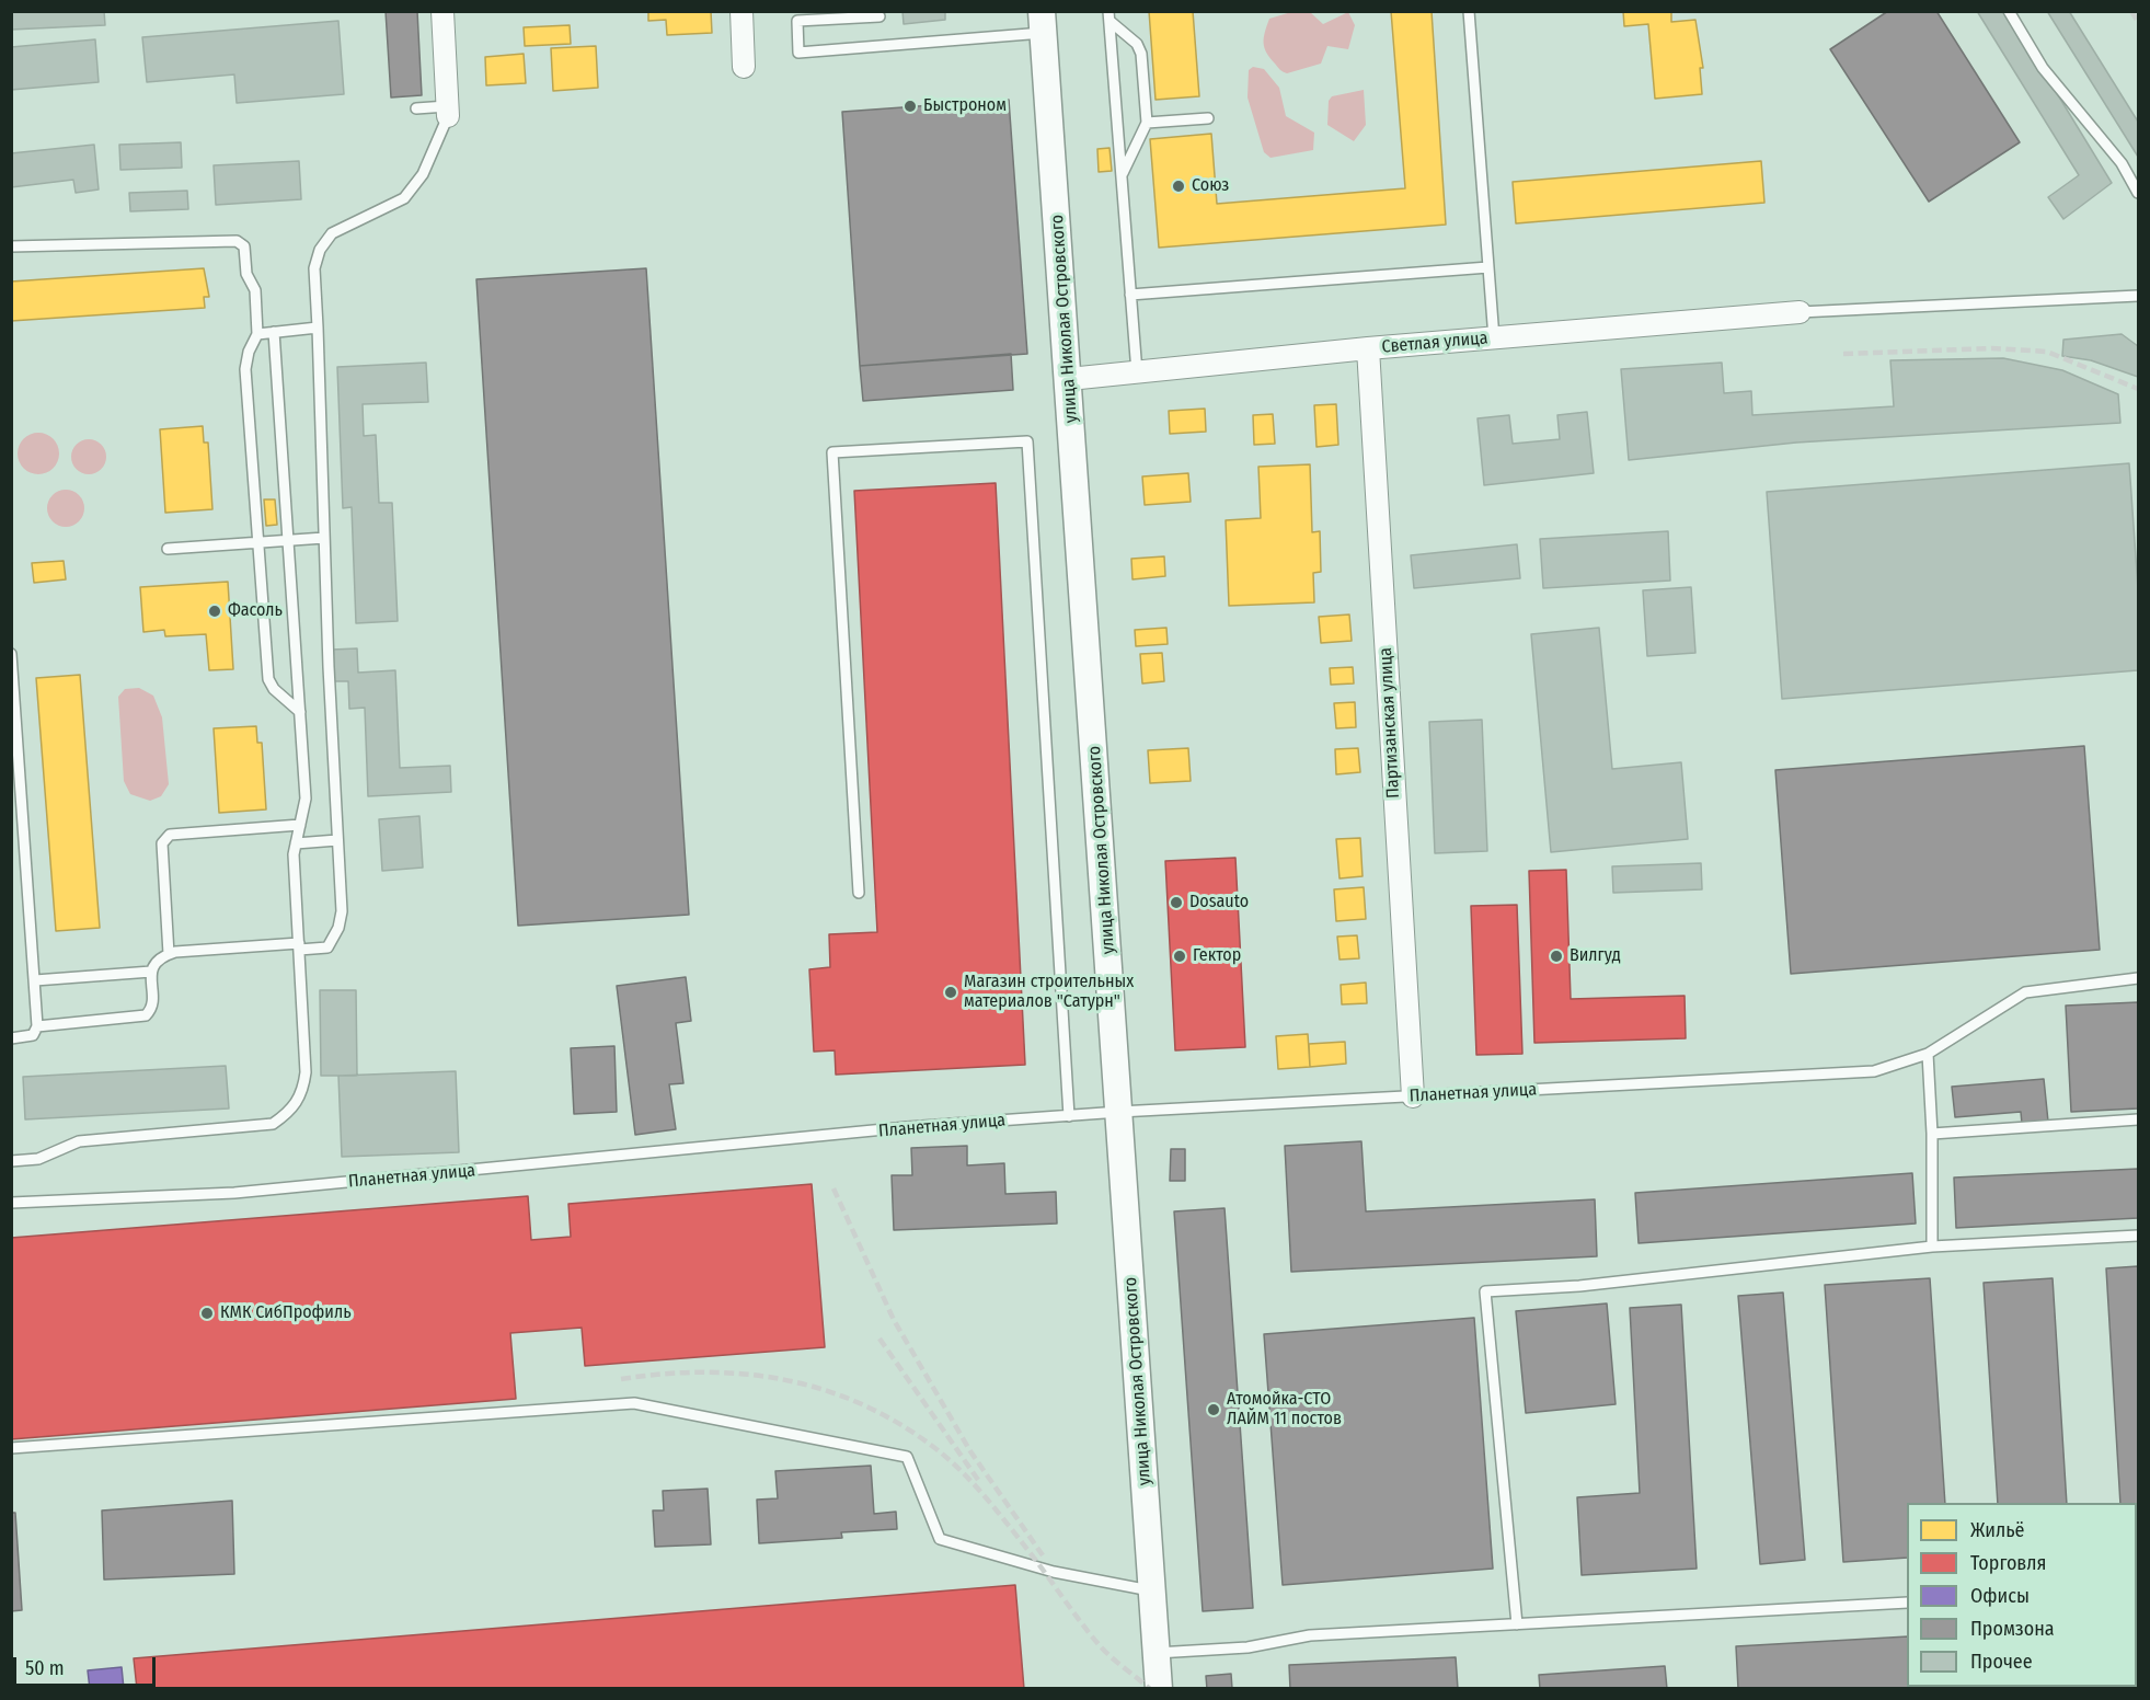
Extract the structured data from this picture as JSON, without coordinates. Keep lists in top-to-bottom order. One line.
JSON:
{"streets":{"street":["улица Николая Островского","Светлая улица","Партизанская улица"],"lane":["Планетная улица"]},"crossings":[["улица Николая Островского","Светлая улица"],["улица Николая Островского","Планетная улица"],["Светлая улица","Партизанская улица"],["Партизанская улица","Планетная улица"]],"places":["Быстроном","Союз","Фасоль","Dosauto","Гектор","Вилгуд","Магазин строительных материалов \"Сатурн\"","КМК СибПрофиль","Атомойка-СТО ЛАЙМ 11 постов"],"legend":["Жильё","Торговля","Офисы","Промзона","Прочее"],"scale_bar":"50 m"}
